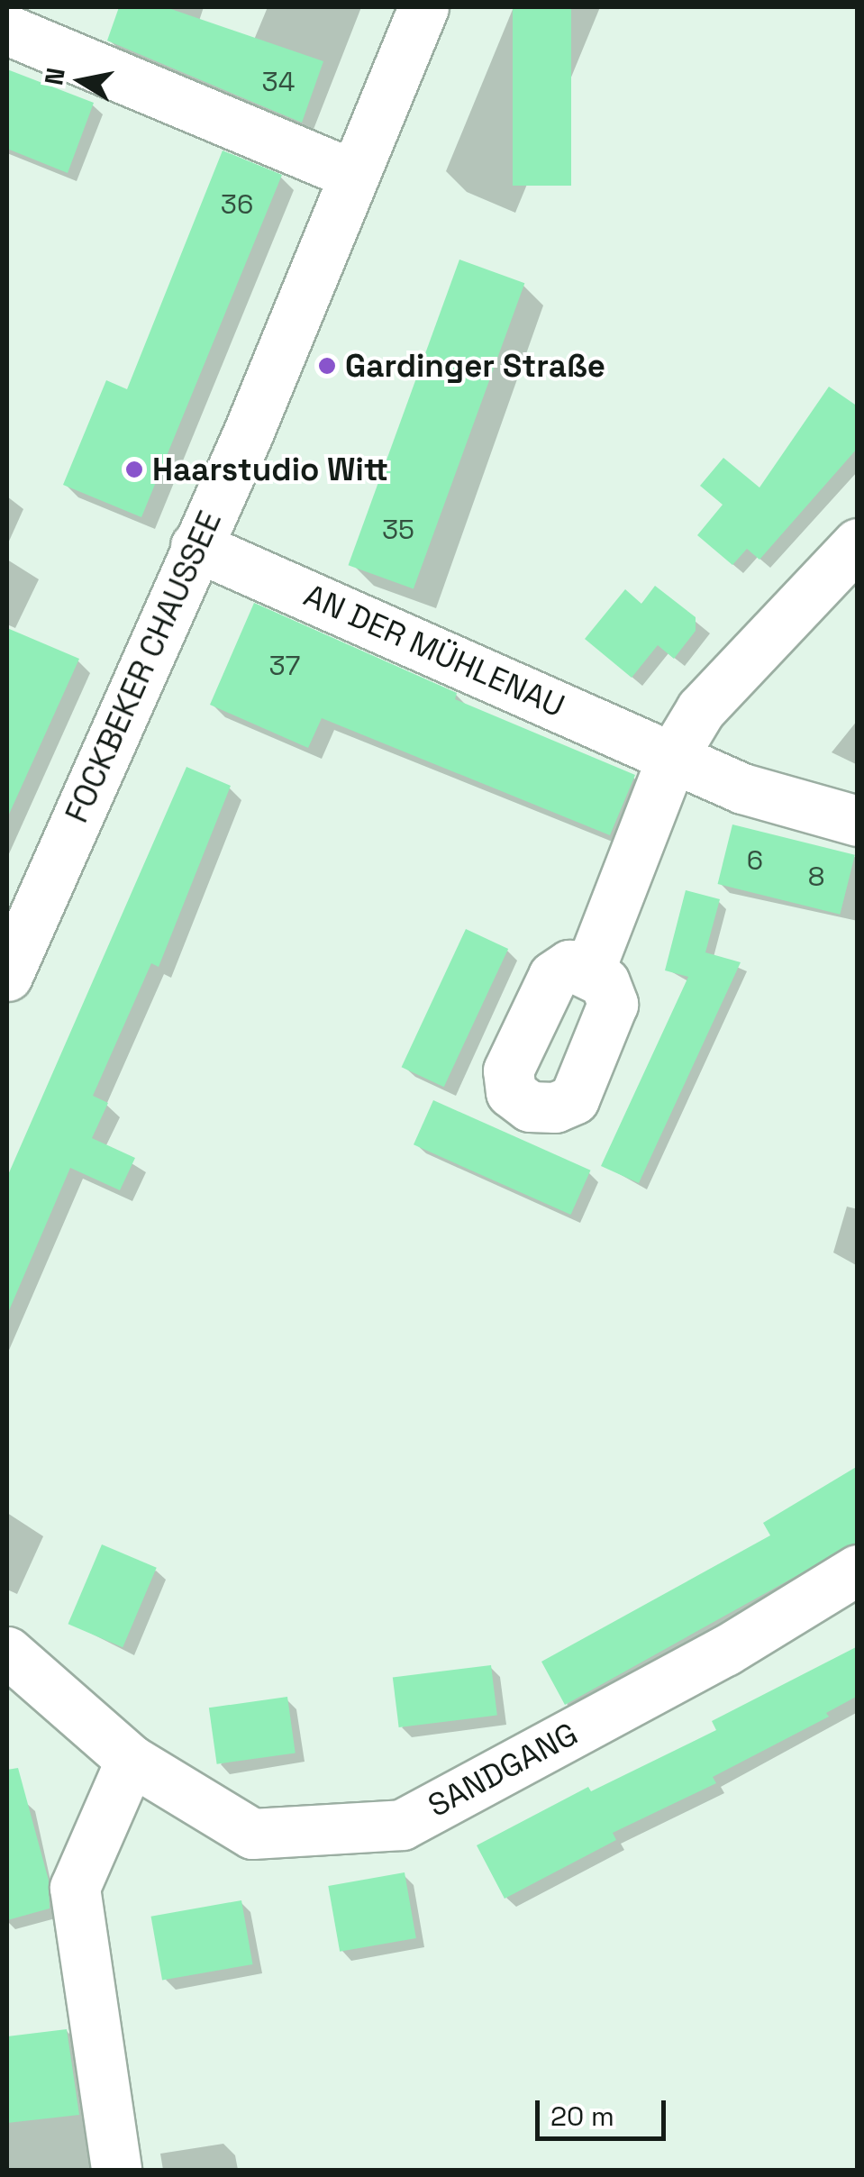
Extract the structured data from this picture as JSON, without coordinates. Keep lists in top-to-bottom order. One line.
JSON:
{"streets":{"street":["AN DER MÜHLENAU","FOCKBEKER CHAUSSEE","SANDGANG"]},"crossings":[["AN DER MÜHLENAU","FOCKBEKER CHAUSSEE"]],"places":["Gardinger Straße","Haarstudio Witt"],"house_numbers":["34","36","35","37","6","8"],"scale_bar":"20 m","north":"left"}
